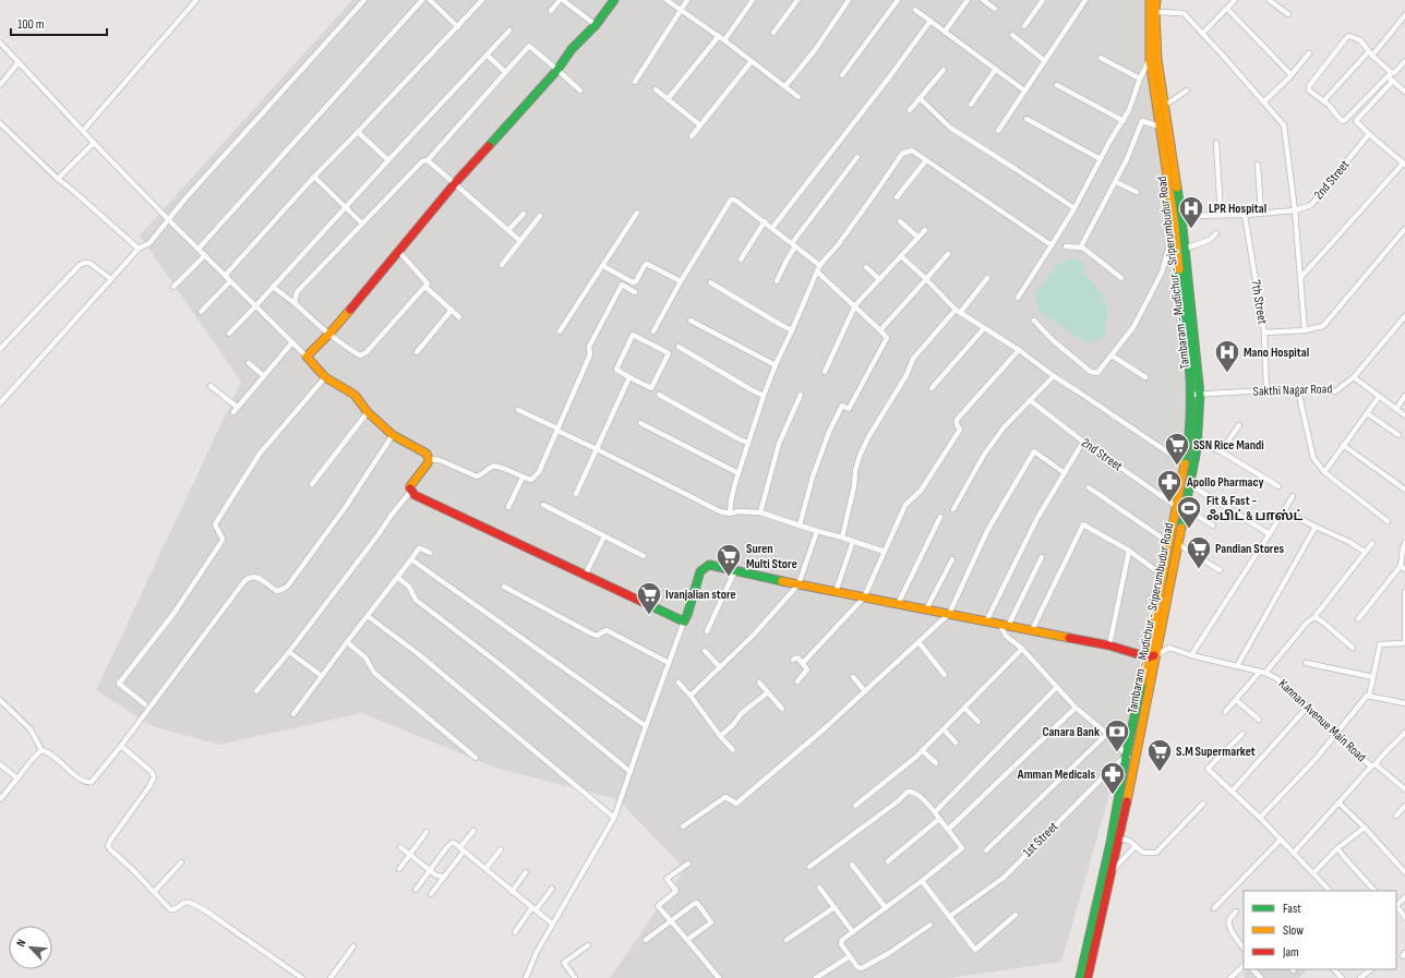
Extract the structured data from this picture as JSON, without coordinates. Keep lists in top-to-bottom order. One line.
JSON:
{"streets":{"main road":["Tambaram - Mudichur - Sriperumbudur Road"],"street":["2nd Street","7th Street","Sakthi Nagar Road","Kannan Avenue Main Road","1st Street"]},"crossings":[["2nd Street","Tambaram - Mudichur - Sriperumbudur Road"],["2nd Street","7th Street"],["Tambaram - Mudichur - Sriperumbudur Road","Sakthi Nagar Road"],["Tambaram - Mudichur - Sriperumbudur Road","Kannan Avenue Main Road"],["Tambaram - Mudichur - Sriperumbudur Road","1st Street"],["7th Street","Sakthi Nagar Road"]],"places":{"hospital":["LPR Hospital","Mano Hospital"],"supermarket":["SSN Rice Mandi","Pandian Stores","Suren Multi Store","Ivanjalian store","S.M Supermarket"],"pharmacy":["Apollo Pharmacy","Amman Medicals"],"sports":["Fit & Fast - ஃபிட் & பாஸ்ட்"],"bank":["Canara Bank"]},"legend":["Fast","Slow","Jam"],"scale_bar":"100 m","north":"top left"}
